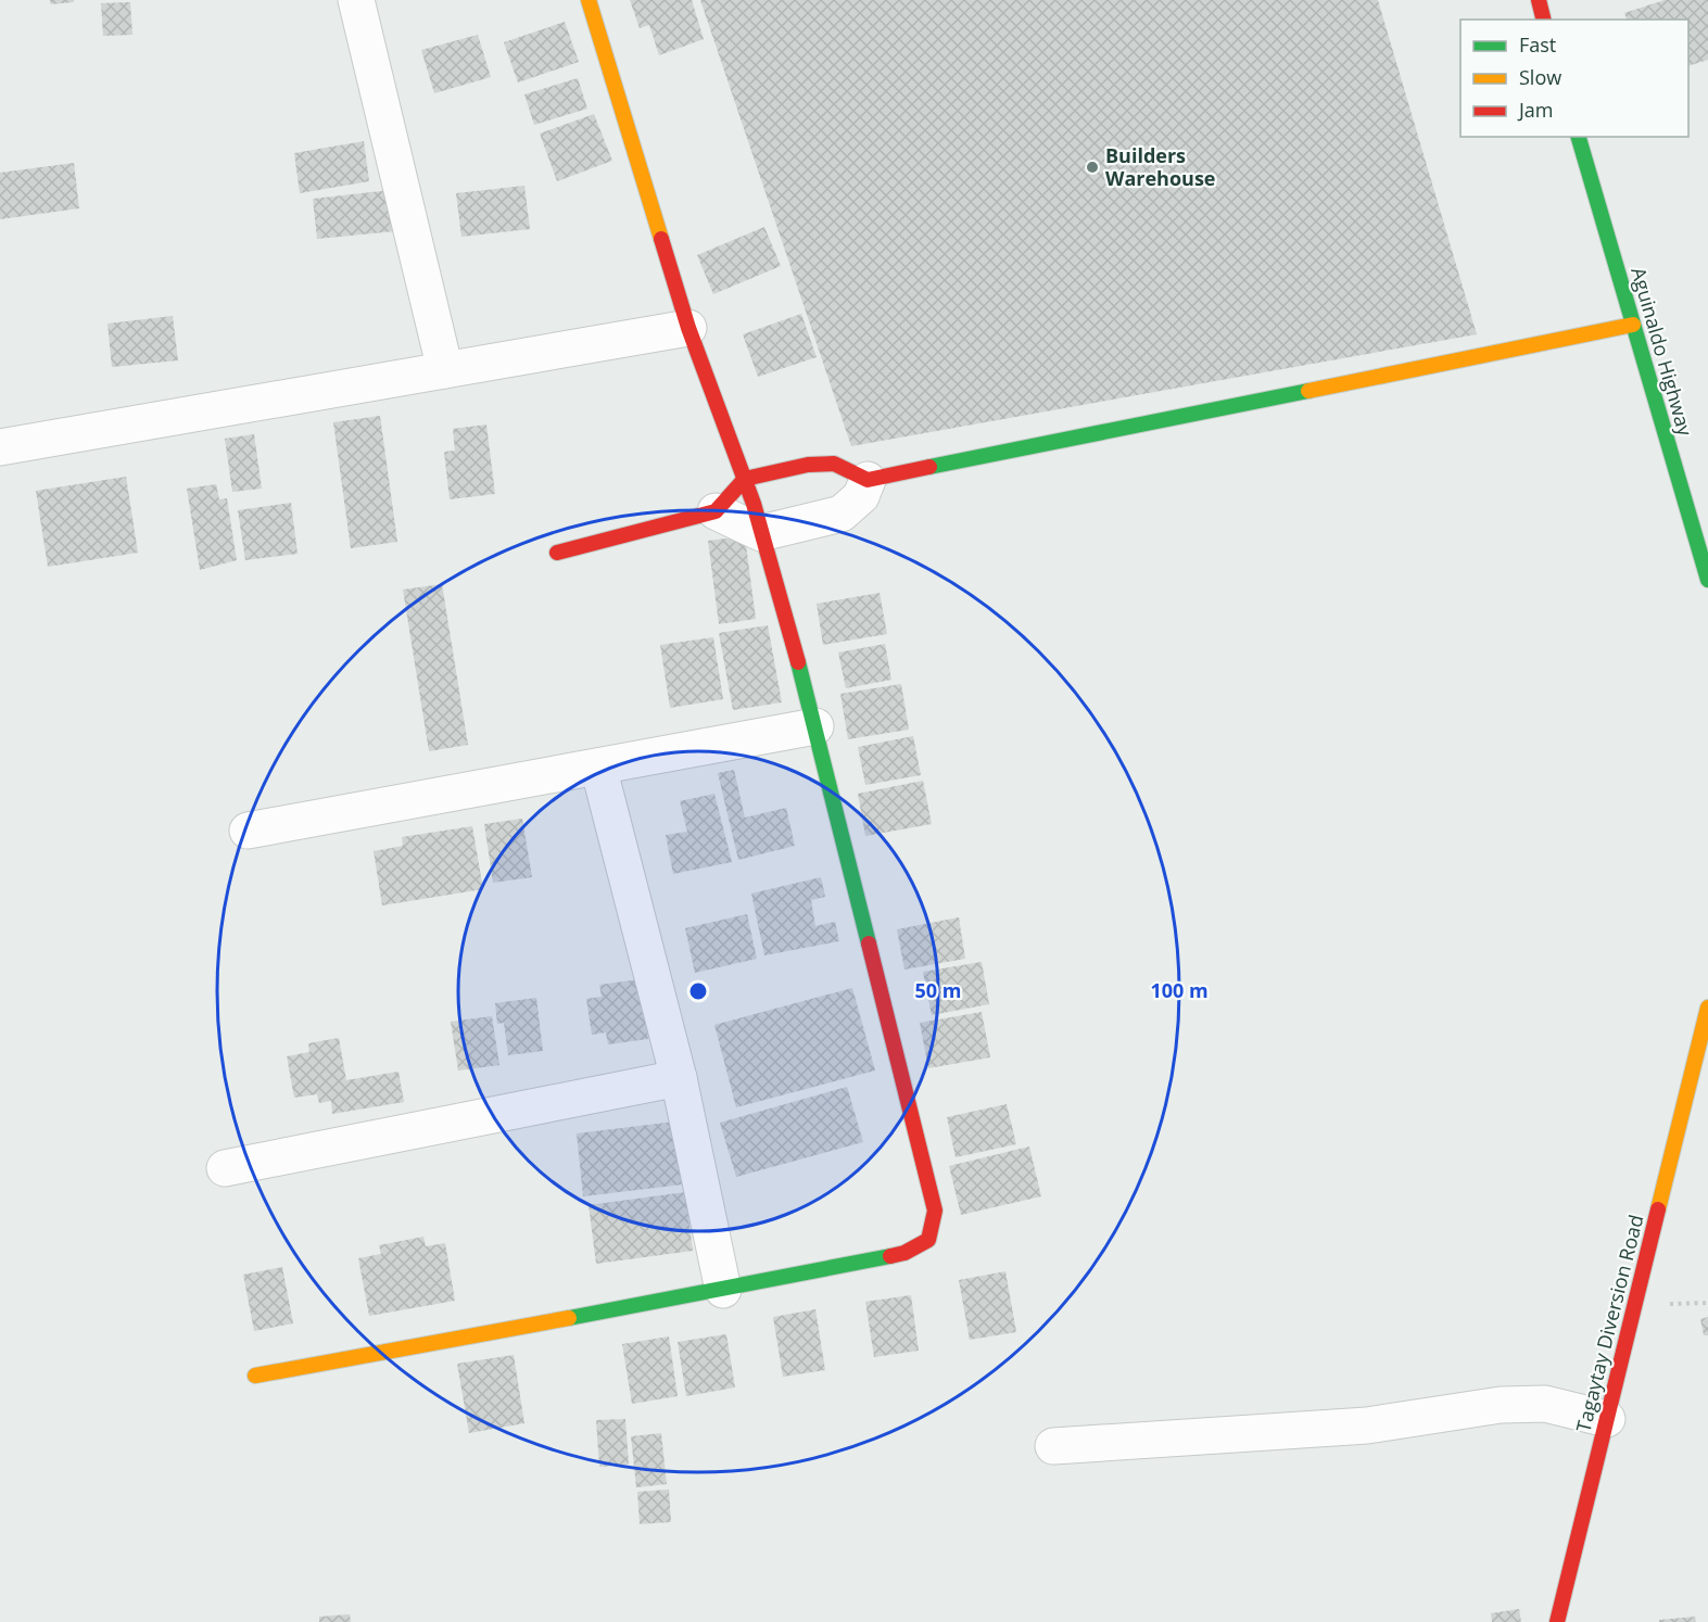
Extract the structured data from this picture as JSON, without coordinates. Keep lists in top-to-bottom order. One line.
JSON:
{"streets":{"street":["Aguinaldo Highway","Tagaytay Diversion Road"]},"places":["Builders Warehouse"],"legend":["Fast","Slow","Jam"],"rings":["50 m","100 m"]}
